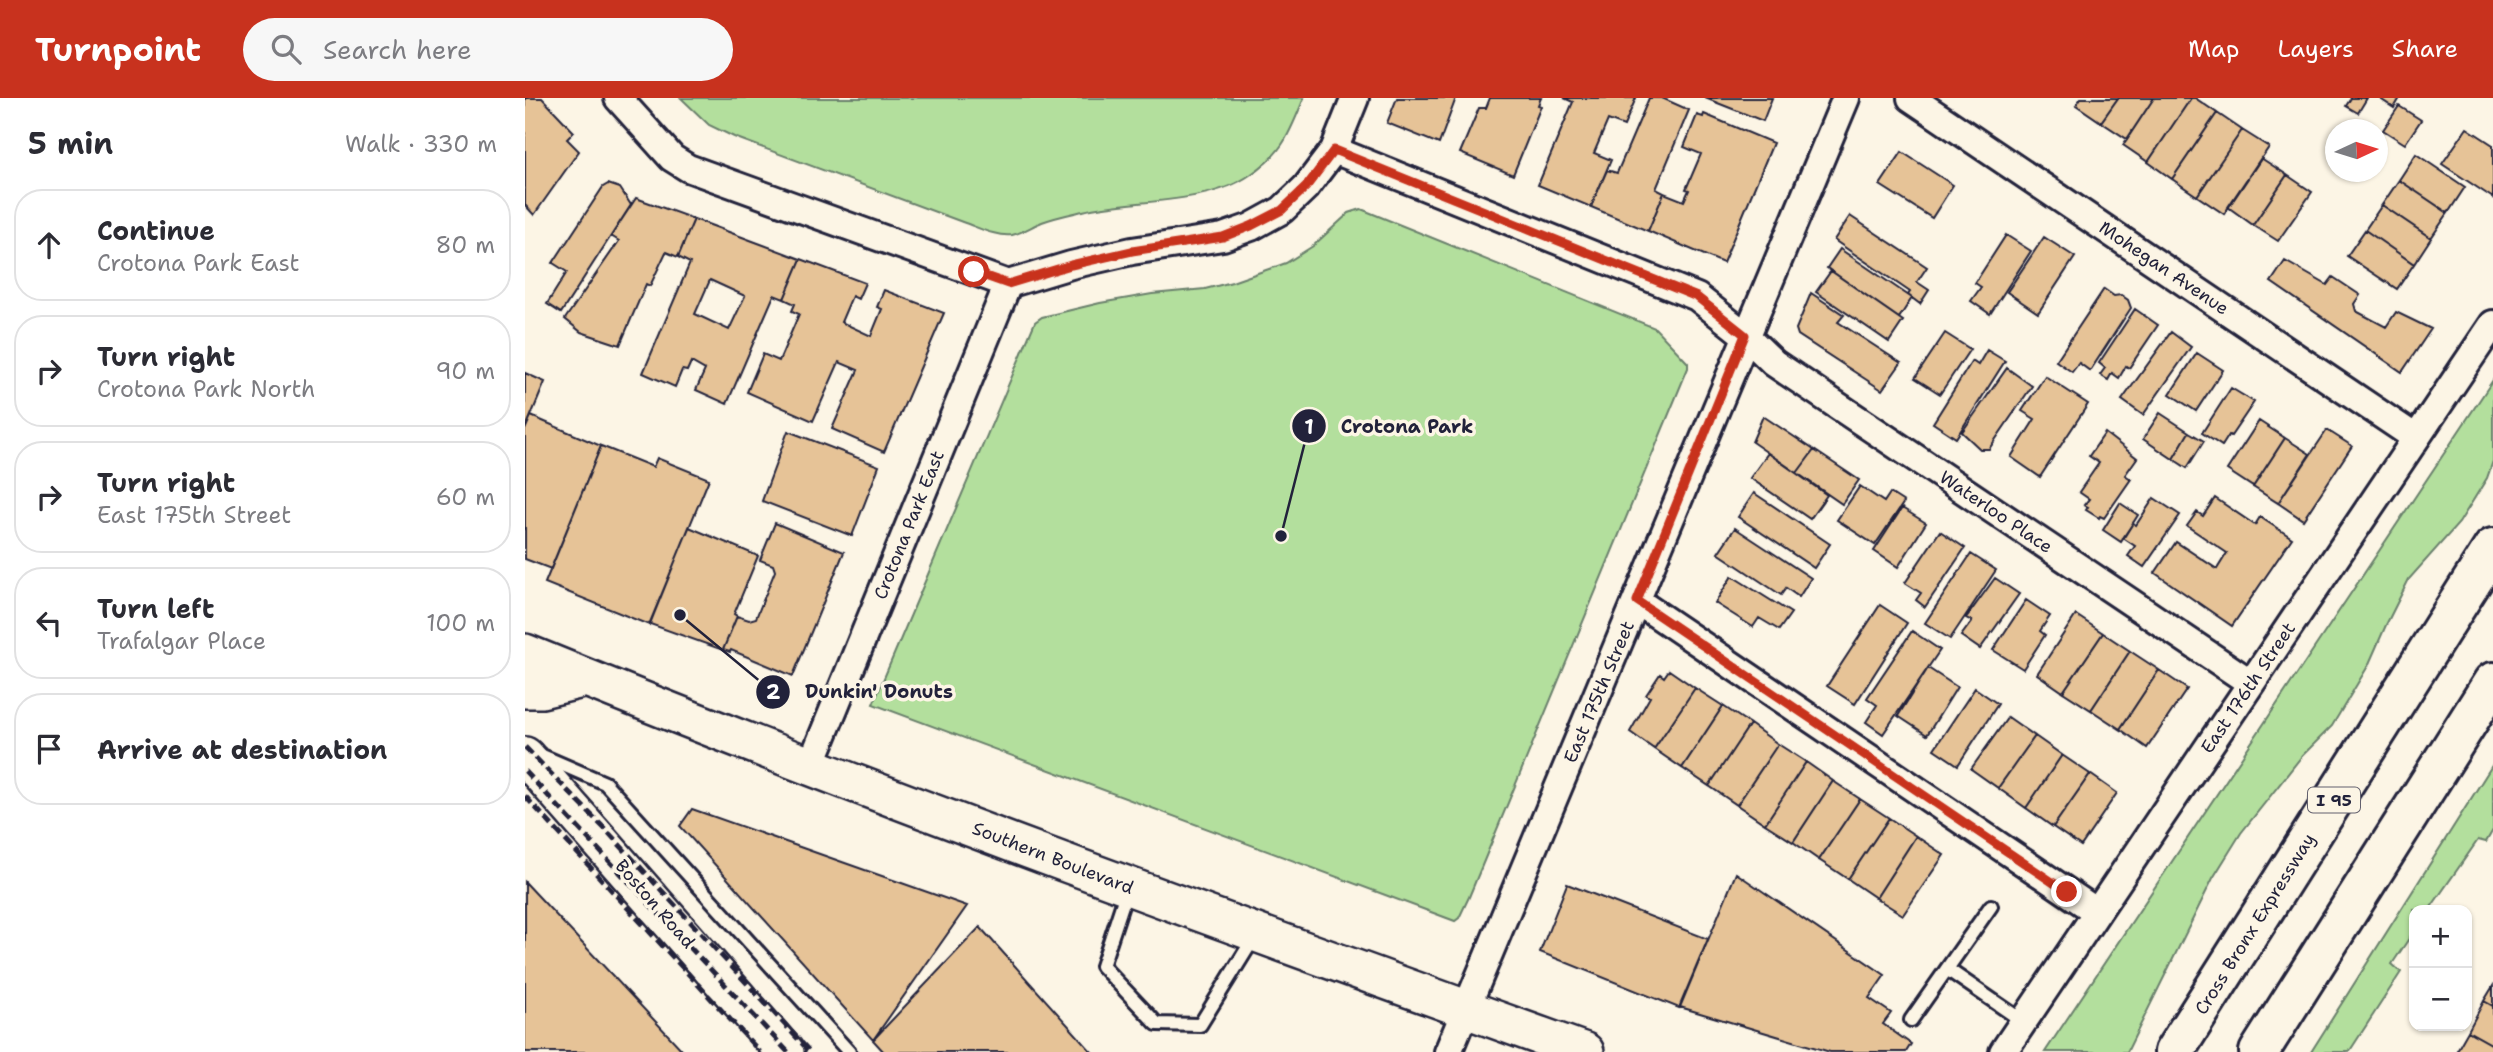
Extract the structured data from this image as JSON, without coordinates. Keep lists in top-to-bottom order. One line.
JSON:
{"streets":{"highway":["I 95","Cross Bronx Expressway"],"main road":["Southern Boulevard","Boston Road"],"street":["Mohegan Avenue","Waterloo Place","Crotona Park East","East 176th Street","East 175th Street"]},"crossings":[["Mohegan Avenue","East 176th Street"],["Waterloo Place","East 176th Street"],["Waterloo Place","East 175th Street"],["Crotona Park East","Southern Boulevard"],["East 175th Street","Southern Boulevard"]],"places":["Crotona Park","Dunkin' Donuts"],"north":"right","page":{"header":"Turnpoint","search":"Search here","nav":["Map","Layers","Share"],"heading":["5 min","Walk · 330 m"],"list":[["Continue","Crotona Park East","80 m"],["Turn right","Crotona Park North","90 m"],["Turn right","East 175th Street","60 m"],["Turn left","Trafalgar Place","100 m"],"Arrive at destination"],"map_buttons":["+","−"]}}
